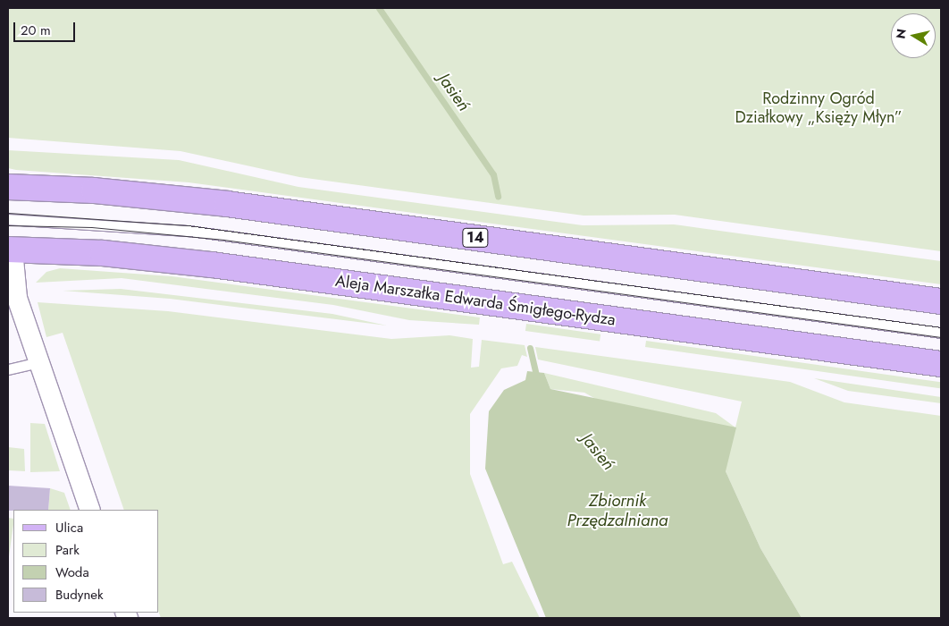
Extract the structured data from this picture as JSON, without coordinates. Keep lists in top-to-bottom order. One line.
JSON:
{"streets":{"main road":["14","Aleja Marszałka Edwarda Śmigłego-Rydza"]},"water":["Jasień","Zbiornik Przędzalniana"],"parks":["Rodzinny Ogród Działkowy „Księży Młyn”"],"legend":["Ulica","Park","Woda","Budynek"],"scale_bar":"20 m","north":"left"}
